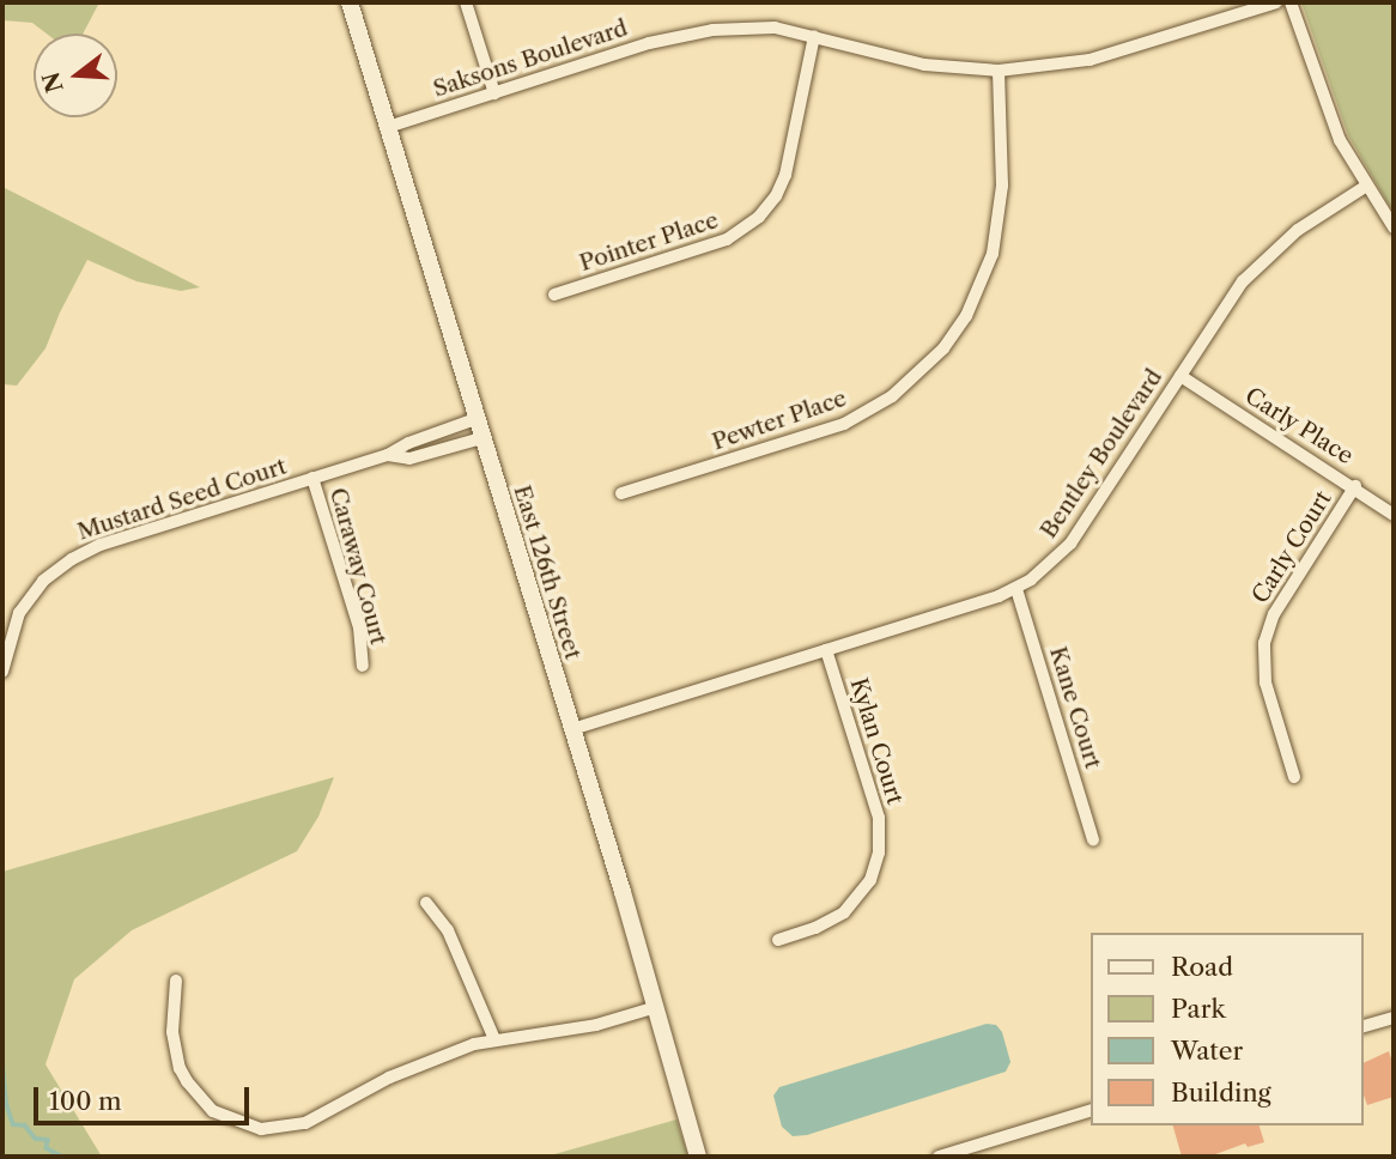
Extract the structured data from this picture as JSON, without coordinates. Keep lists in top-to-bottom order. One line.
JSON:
{"streets":{"main road":["East 126th Street"],"street":["Saksons Boulevard","Pointer Place","Pewter Place","Carly Place","Bentley Boulevard","Mustard Seed Court","Carly Court","Caraway Court","Kane Court","Kylan Court"]},"crossings":[["Saksons Boulevard","Pointer Place"],["Saksons Boulevard","Pewter Place"],["Saksons Boulevard","East 126th Street"],["Carly Place","Bentley Boulevard"],["Carly Place","Carly Court"],["Bentley Boulevard","East 126th Street"],["Bentley Boulevard","Kane Court"],["Bentley Boulevard","Kylan Court"],["Mustard Seed Court","Caraway Court"],["Mustard Seed Court","East 126th Street"]],"legend":["Road","Park","Water","Building"],"scale_bar":"100 m","north":"left"}
